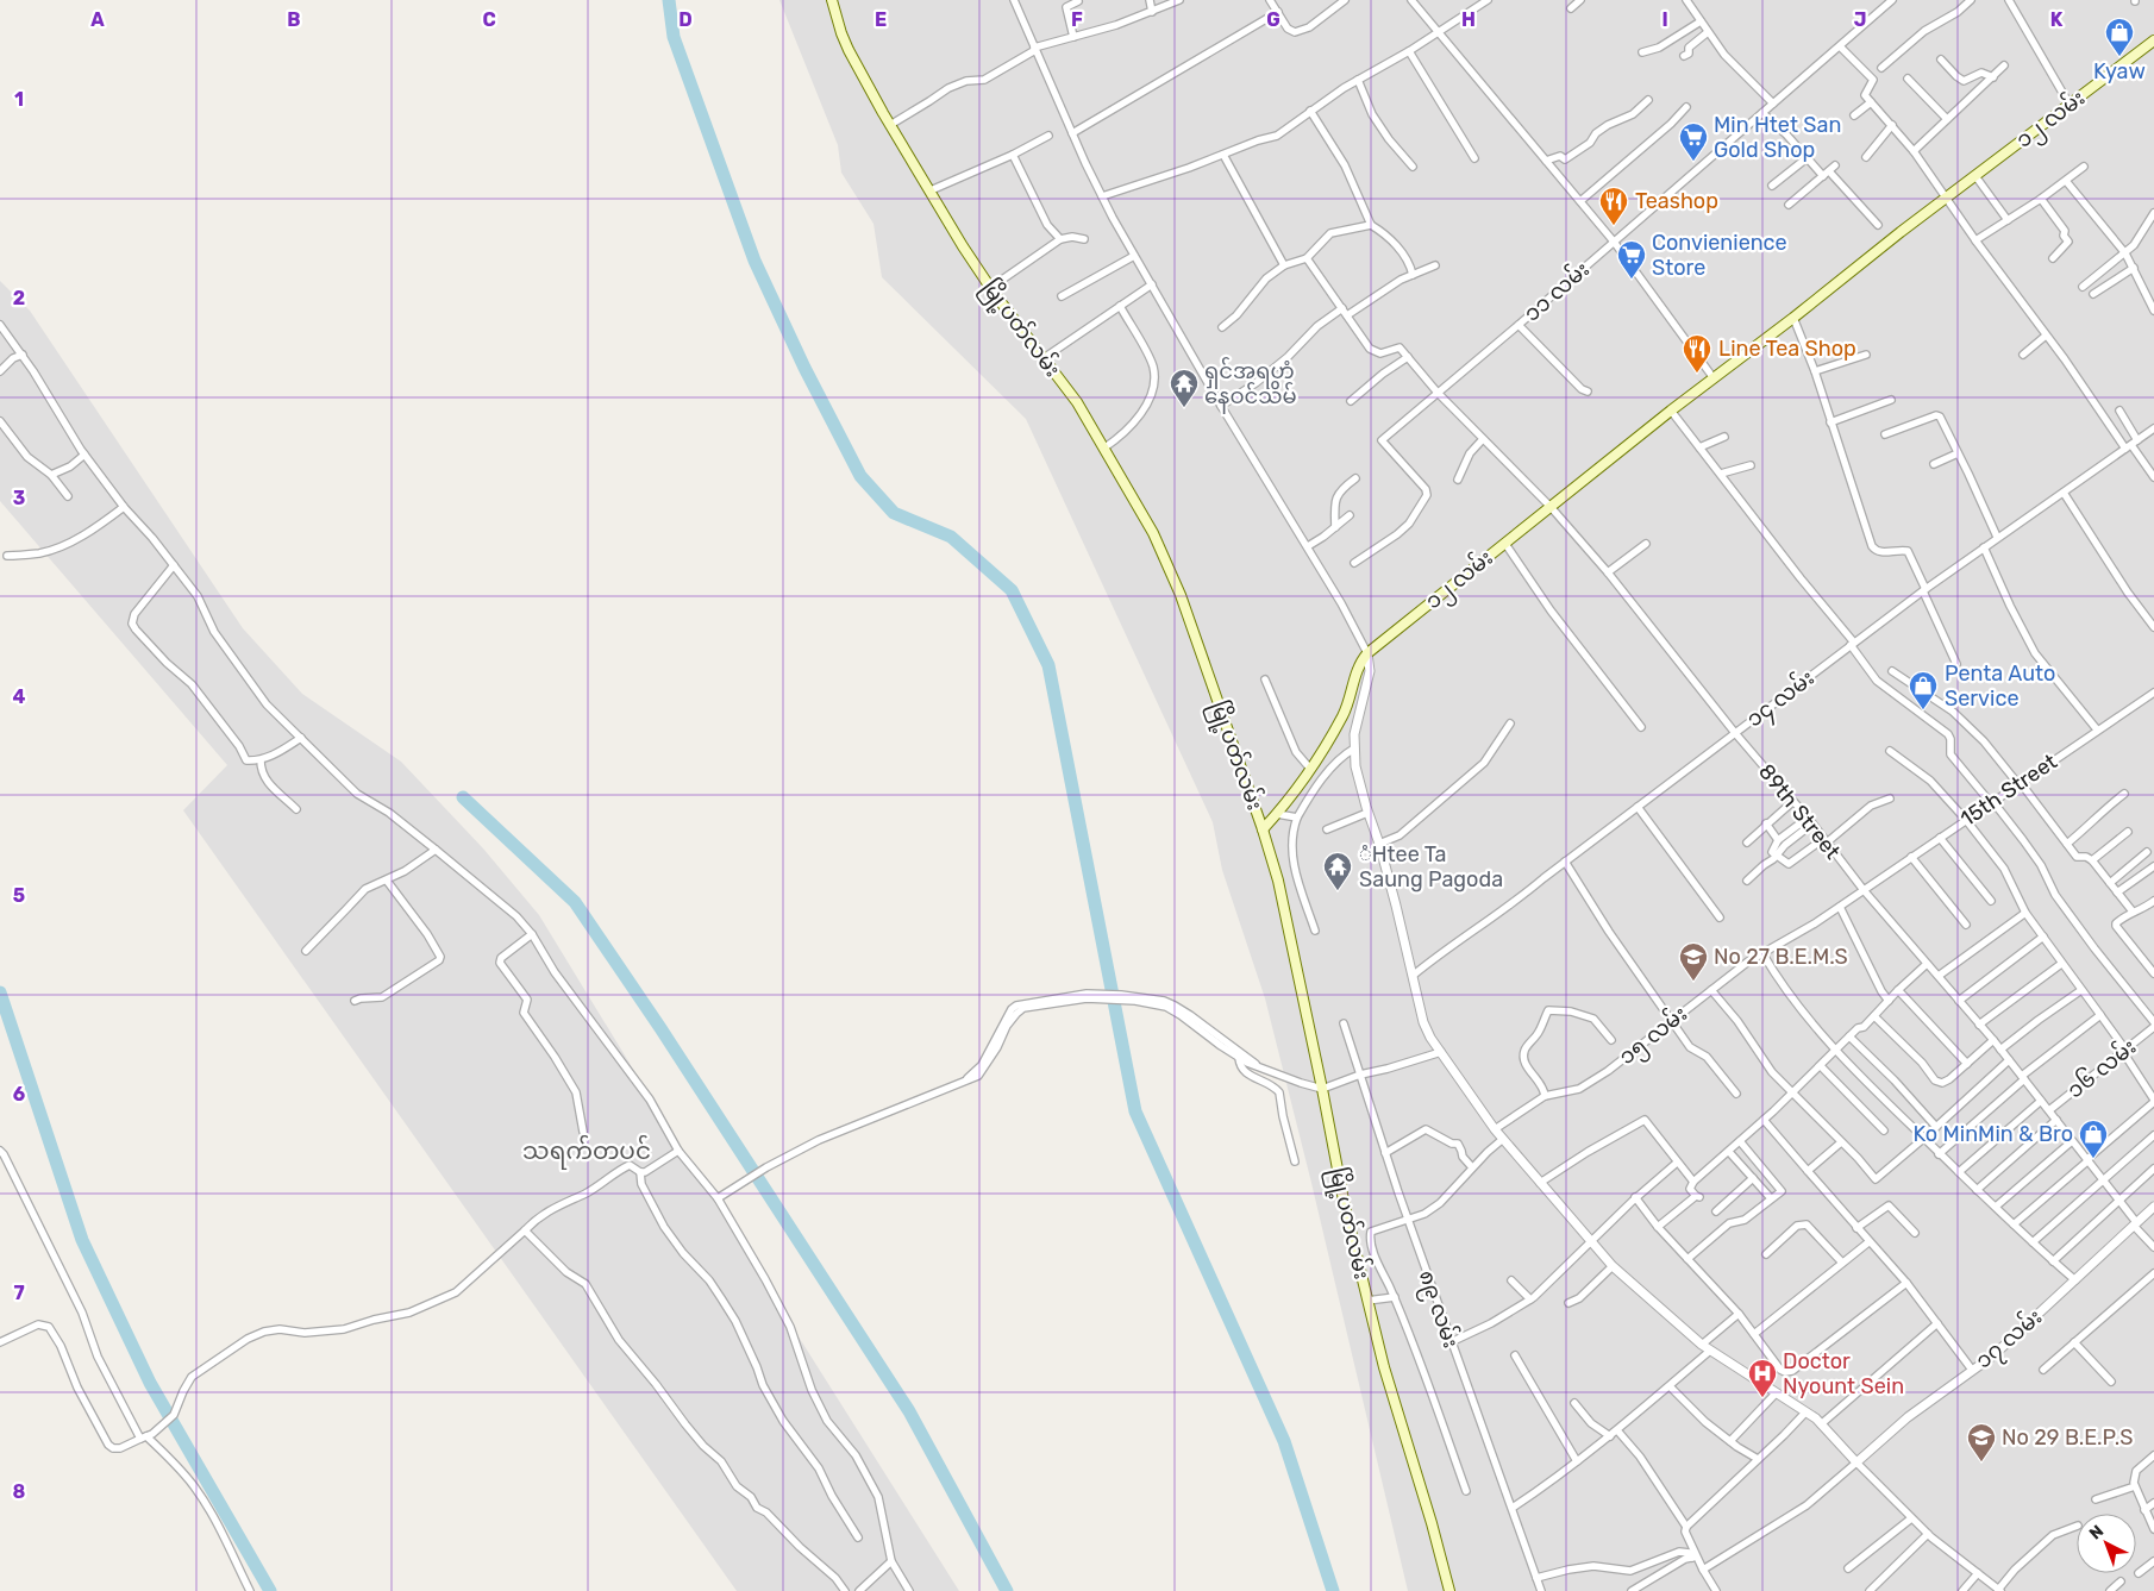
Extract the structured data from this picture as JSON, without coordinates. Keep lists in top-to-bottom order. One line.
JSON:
{"streets":{"main road":["၁၂ လမ်း","မြို့ပတ်လမ်း"],"street":["၁၁ လမ်း","၁၄ လမ်း","15th Street","89th Street","၁၅ လမ်း","၁၆ လမ်း","၈၉ လမ်း","၁၇ လမ်း"]},"crossings":[["၁၂ လမ်း","မြို့ပတ်လမ်း"],["၁၂ လမ်း","89th Street"],["၁၁ လမ်း","89th Street"],["၁၄ လမ်း","89th Street"],["15th Street","89th Street"],["15th Street","၁၅ လမ်း"],["89th Street","၁၅ လမ်း"],["89th Street","၁၆ လမ်း"],["89th Street","၁၇ လမ်း"]],"districts":["သရက်တပင်"],"places":{"shop":["Kyaw","Penta Auto Service","Ko MinMin & Bro"],"supermarket":["Min Htet San Gold Shop","Convienience Store"],"restaurant":["Teashop","Line Tea Shop"],"temple":["ရှင်အရဟံ နေဝင်သိမ်","ံHtee Ta Saung Pagoda"],"school or university":["No 27 B.E.M.S","No 29 B.E.P.S"],"hospital":["Doctor Nyount Sein"]},"north":"top left","grid":{"columns":["A","B","C","D","E","F","G","H","I","J","K"],"rows":["1","2","3","4","5","6","7","8"]}}
